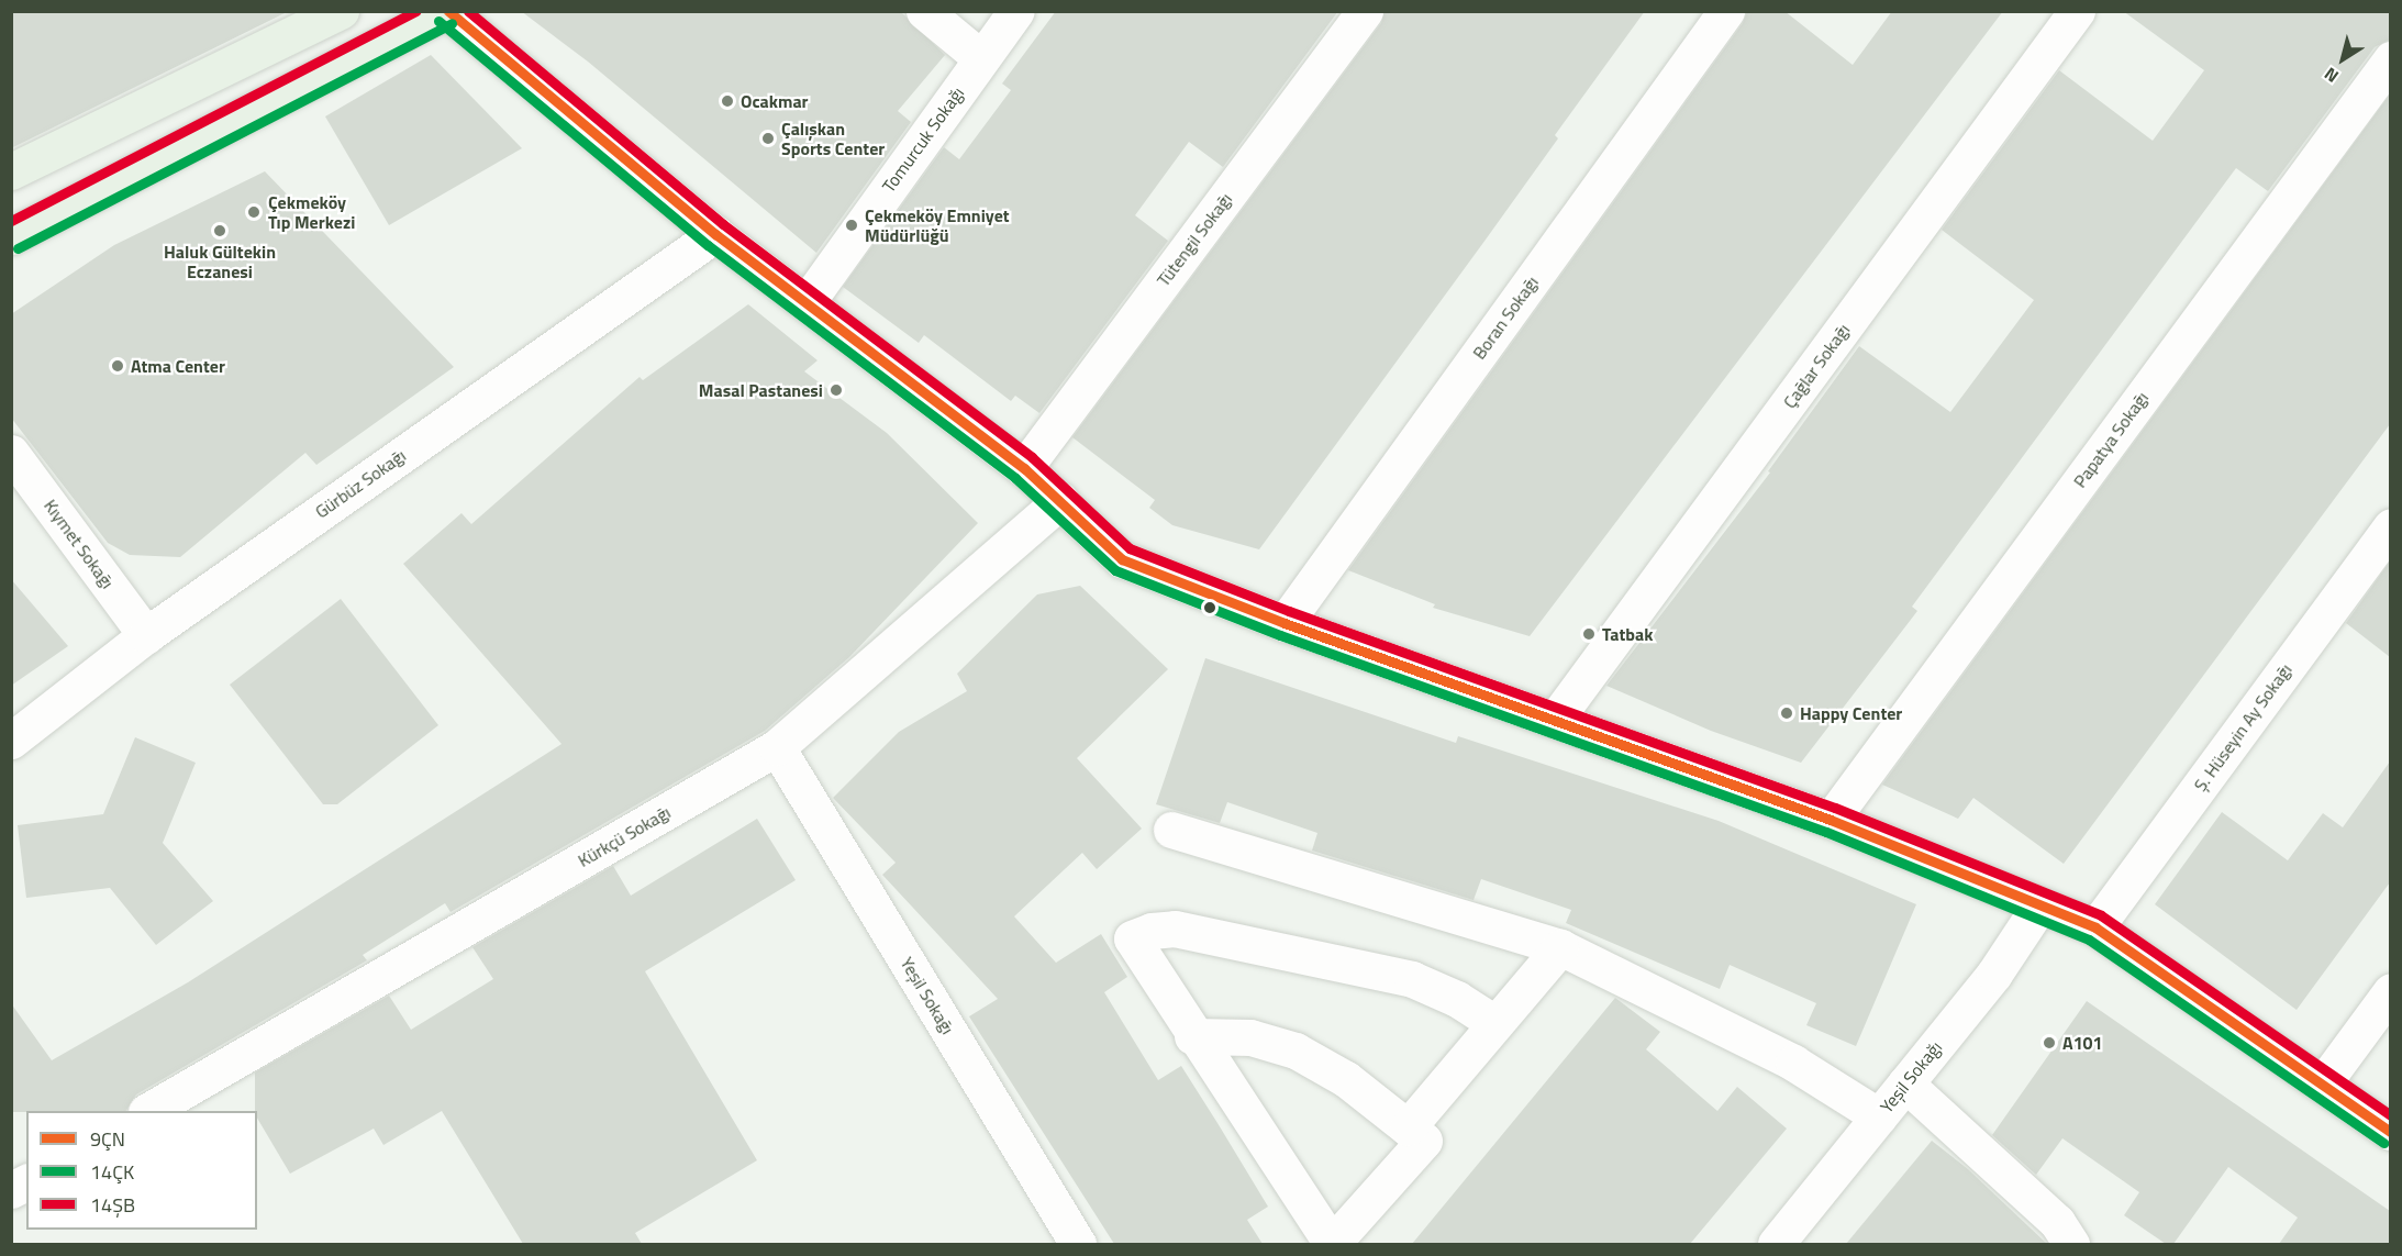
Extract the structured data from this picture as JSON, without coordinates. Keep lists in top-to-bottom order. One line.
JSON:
{"streets":{"street":["Tomurcuk Sokağı","Tütengil Sokağı","Boran Sokağı","Çağlar Sokağı","Papatya Sokağı","Gürbüz Sokağı","Kıymet Sokağı","Ş. Hüseyin Ay Sokağı","Kürkçü Sokağı","Yeşil Sokağı"]},"crossings":[["Gürbüz Sokağı","Kıymet Sokağı"],["Kürkçü Sokağı","Yeşil Sokağı"]],"places":["Ocakmar","Çalışkan Sports Center","Çekmeköy Tıp Merkezi","Çekmeköy Emniyet Müdürlüğü","Haluk Gültekin Eczanesi","Atma Center","Masal Pastanesi","Tatbak","Happy Center","A101"],"lines":["transit line 9ÇN","transit line 14ŞB","transit line 14ÇK"],"legend":["9ÇN","14ÇK","14ŞB"],"north":"bottom left"}
